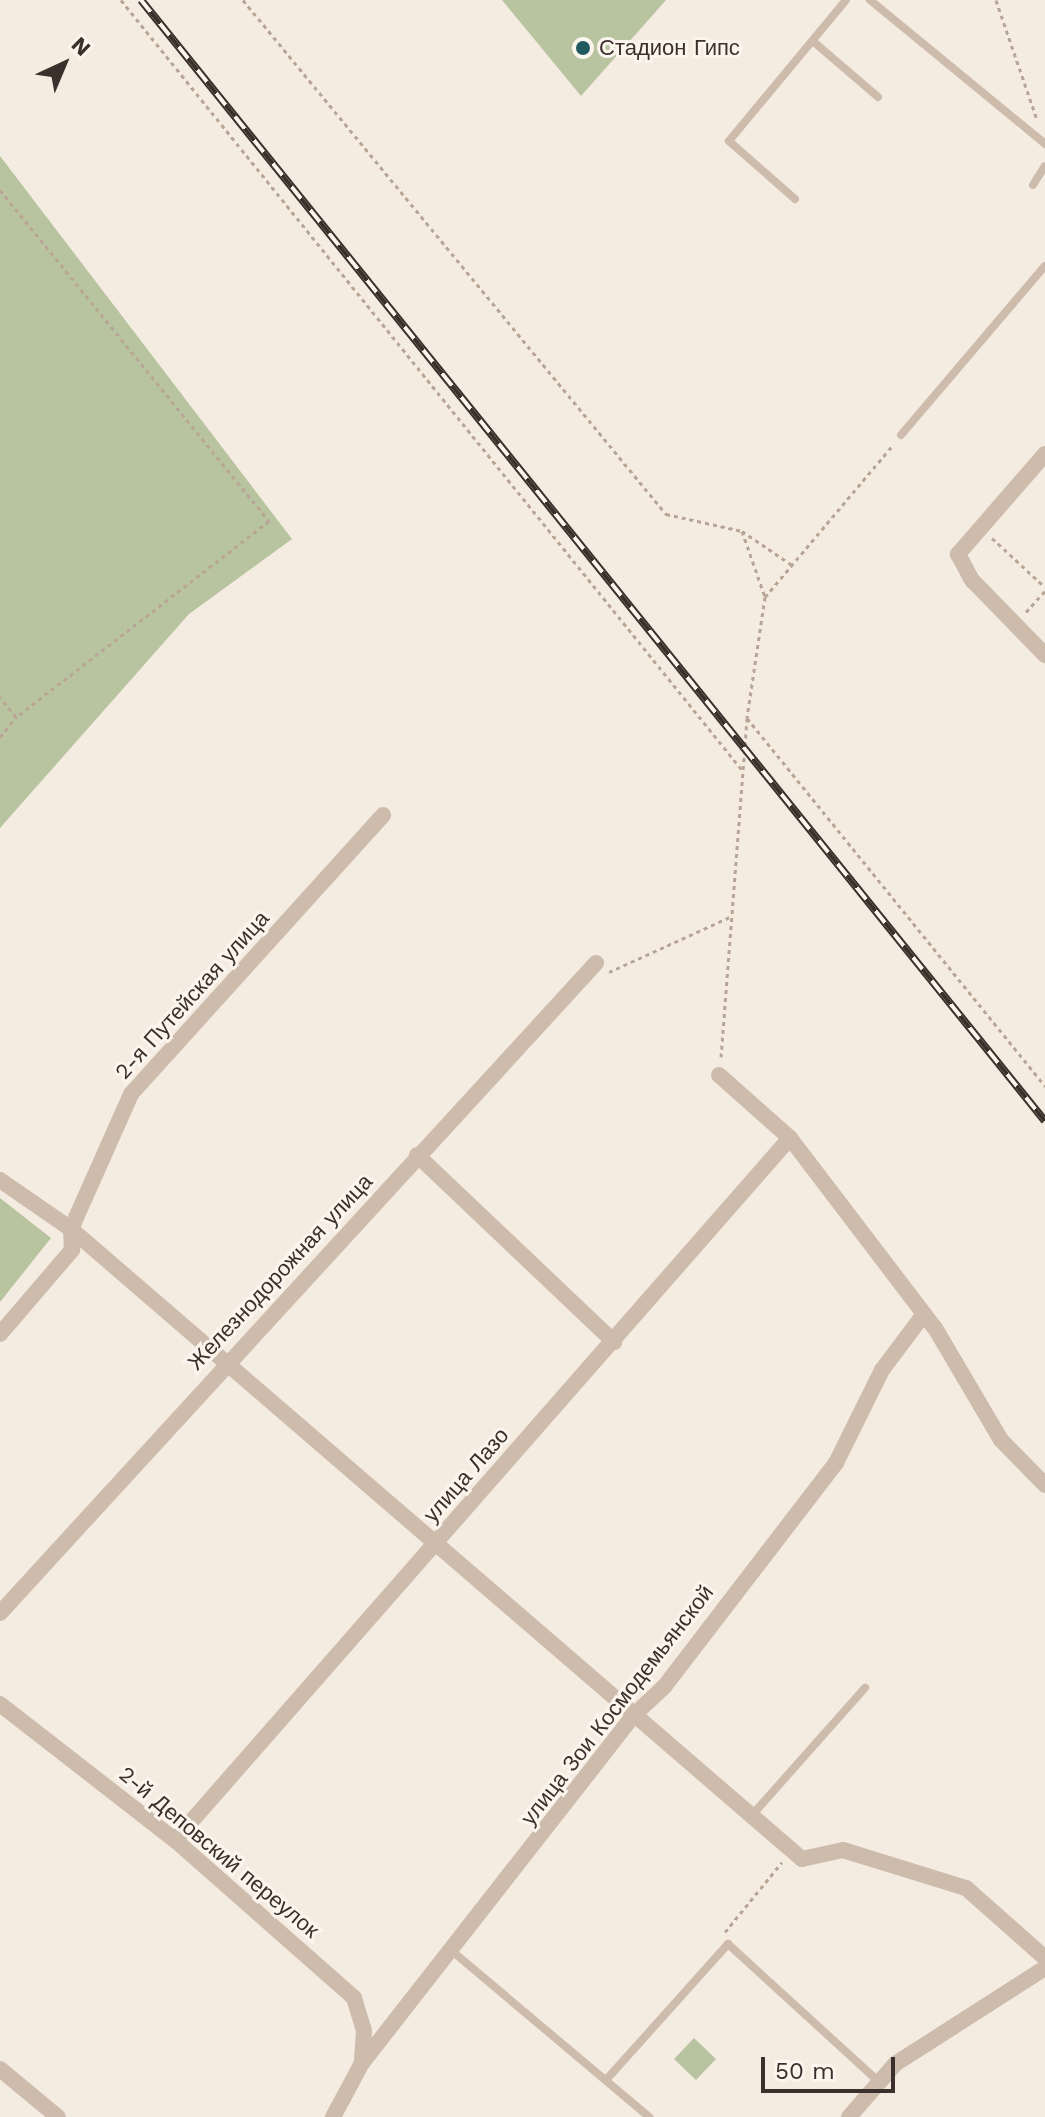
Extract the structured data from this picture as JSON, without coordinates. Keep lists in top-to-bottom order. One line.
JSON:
{"streets":{"street":["2-я Путейская улица","Железнодорожная улица","улица Лазо","улица Зои Космодемьянской","2-й Деповский переулок"]},"crossings":[["улица Лазо","2-й Деповский переулок"],["улица Зои Космодемьянской","2-й Деповский переулок"]],"places":["Стадион Гипс"],"scale_bar":"50 m","north":"top right"}
